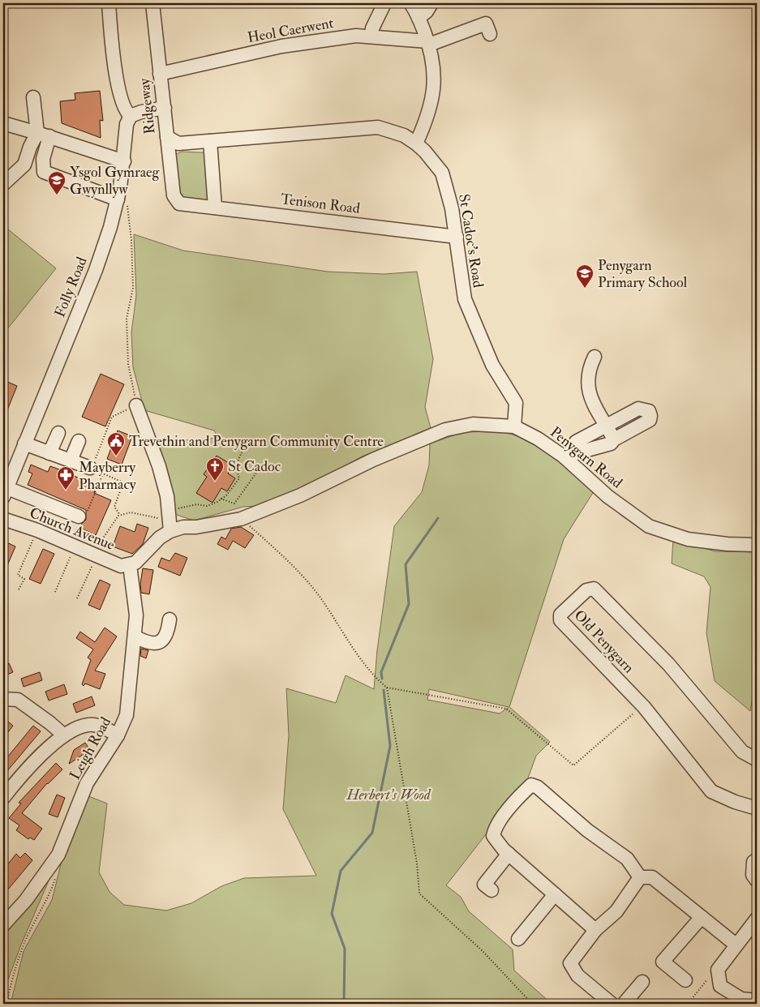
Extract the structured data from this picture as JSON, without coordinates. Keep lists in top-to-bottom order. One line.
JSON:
{"streets":{"street":["Heol Caerwent","Ridgeway","Tenison Road","St Cadoc's Road","Folly Road","Penygarn Road","Church Avenue","Old Penygarn","Leigh Road"]},"crossings":[["Heol Caerwent","Ridgeway"],["Ridgeway","Tenison Road"],["Ridgeway","St Cadoc's Road"],["Tenison Road","St Cadoc's Road"],["St Cadoc's Road","Penygarn Road"],["Penygarn Road","Church Avenue"],["Penygarn Road","Leigh Road"],["Church Avenue","Leigh Road"]],"parks":["Herbert's Wood"],"places":{"school or university":["Ysgol Gymraeg Gwynllyw","Penygarn Primary School"],"public building":["Trevethin and Penygarn Community Centre"],"church":["St Cadoc"],"pharmacy":["Mayberry Pharmacy"]}}
